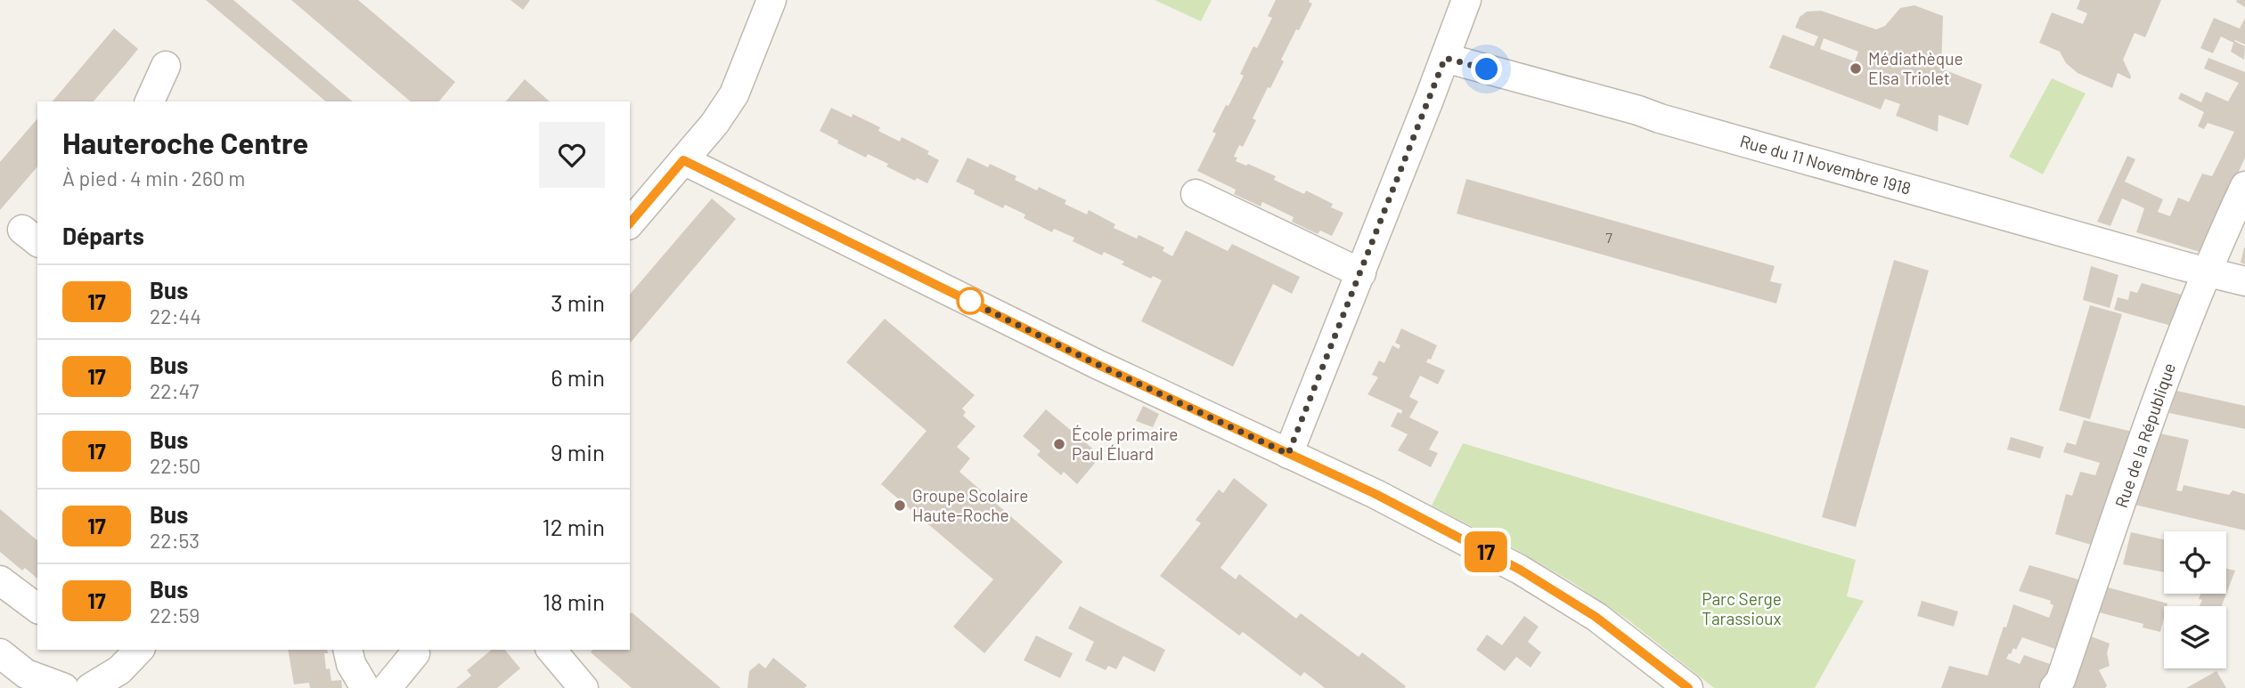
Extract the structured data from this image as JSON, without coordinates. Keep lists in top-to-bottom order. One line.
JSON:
{"streets":{"street":["Rue du 11 Novembre 1918","Rue de la République"]},"crossings":[["Rue du 11 Novembre 1918","Rue de la République"]],"parks":["Parc Serge Tarassioux"],"places":["Médiathèque Elsa Triolet","École primaire Paul Éluard","Groupe Scolaire Haute-Roche"],"lines":["bus line 17"],"house_numbers":["7"],"page":{"on_map":"17","heading":[["Hauteroche Centre","À pied · 4 min · 260 m"],"Départs"],"list":[{"mark":"17","name":"Bus","note":"22:44","value":"3 min"},{"mark":"17","name":"Bus","note":"22:47","value":"6 min"},{"mark":"17","name":"Bus","note":"22:50","value":"9 min"},{"mark":"17","name":"Bus","note":"22:53","value":"12 min"},{"mark":"17","name":"Bus","note":"22:59","value":"18 min"}]}}
